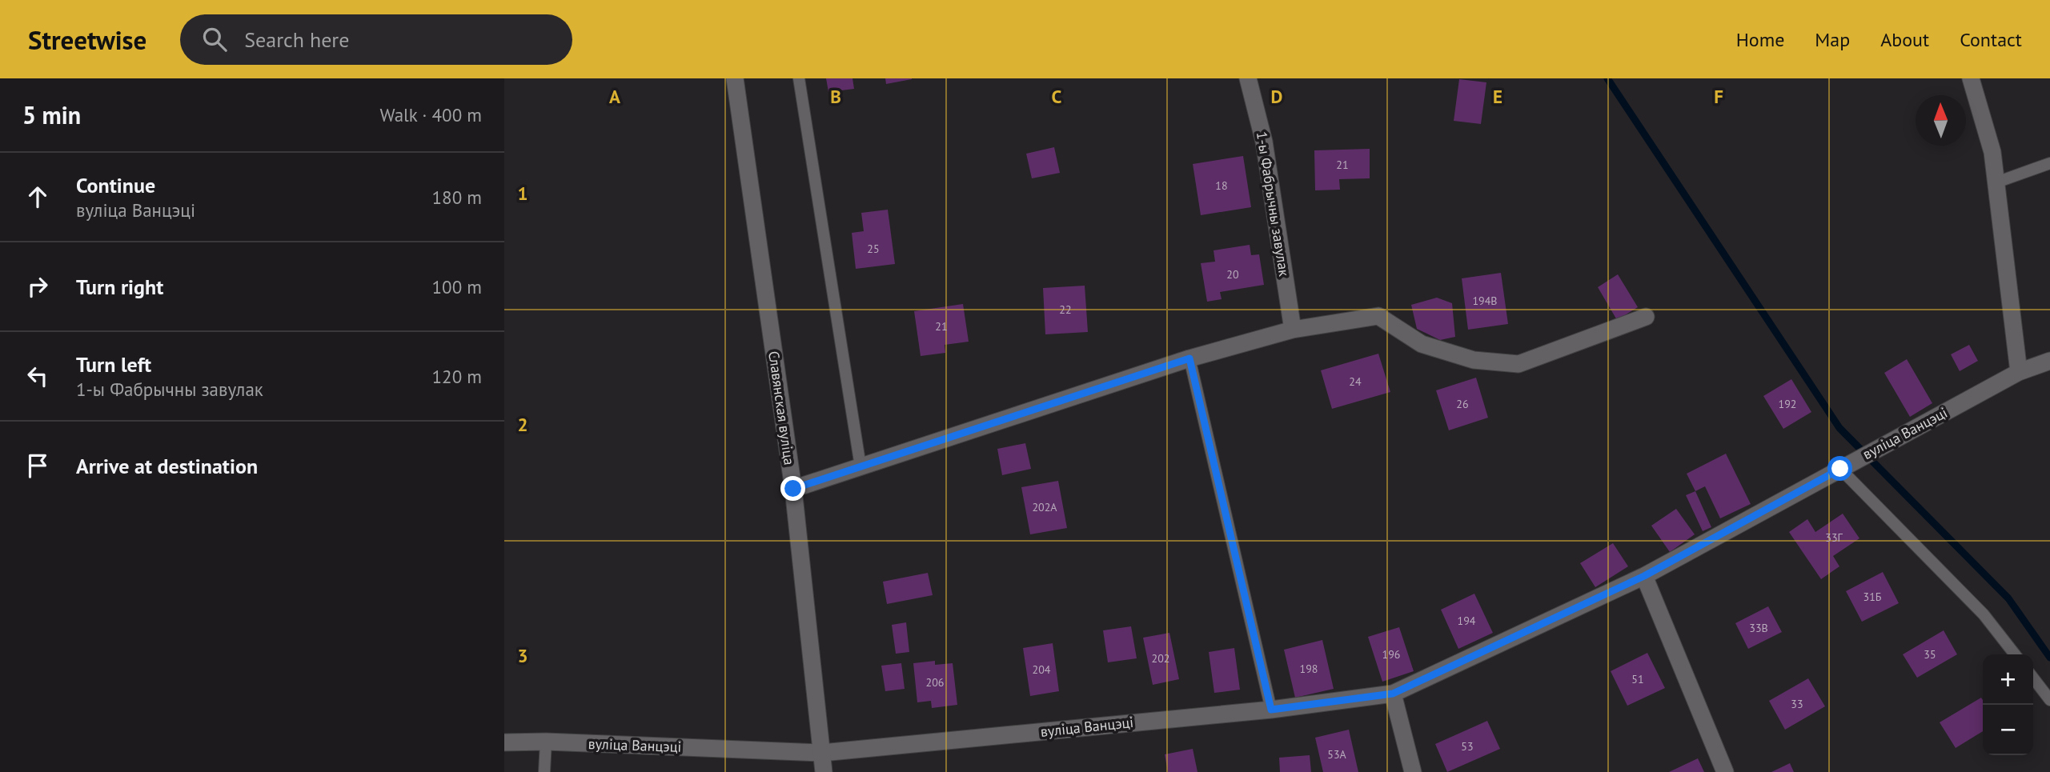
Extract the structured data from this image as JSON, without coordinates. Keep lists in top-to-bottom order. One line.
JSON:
{"streets":{"street":["1-ы Фабрычны завулак","Славянская вуліца","вуліца Ванцэці"]},"crossings":[["Славянская вуліца","вуліца Ванцэці"]],"house_numbers":["21","18","25","20","194В","22","21","24","26","192","202А","33Г","31Б","194","33В","196","35","202","198","204","51","206","33","53","53А"],"north":"top","page":{"header":"Streetwise","search":"Search here","nav":["Home","Map","About","Contact"],"heading":["5 min","Walk · 400 m"],"list":[["Continue","вуліца Ванцэці","180 m"],["Turn right","100 m"],["Turn left","1-ы Фабрычны завулак","120 m"],"Arrive at destination"],"map_buttons":["+","−"]},"grid":{"columns":["A","B","C","D","E","F"],"rows":["1","2","3"]}}
